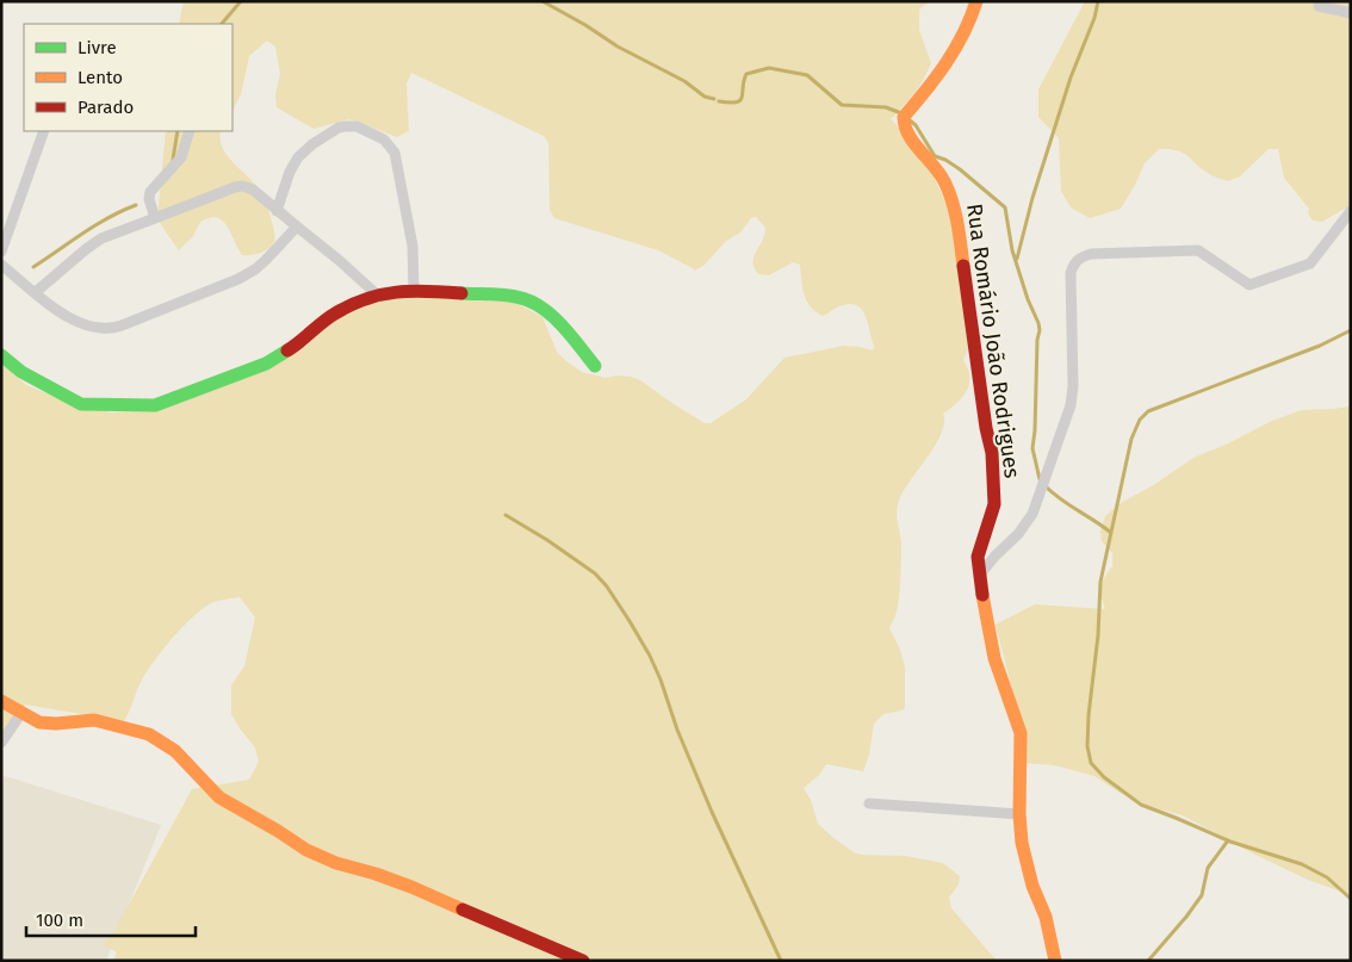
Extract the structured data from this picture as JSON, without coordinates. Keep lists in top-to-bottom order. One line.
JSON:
{"streets":{"street":["Rua Romário João Rodrigues"]},"legend":["Livre","Lento","Parado"],"scale_bar":"100 m"}
